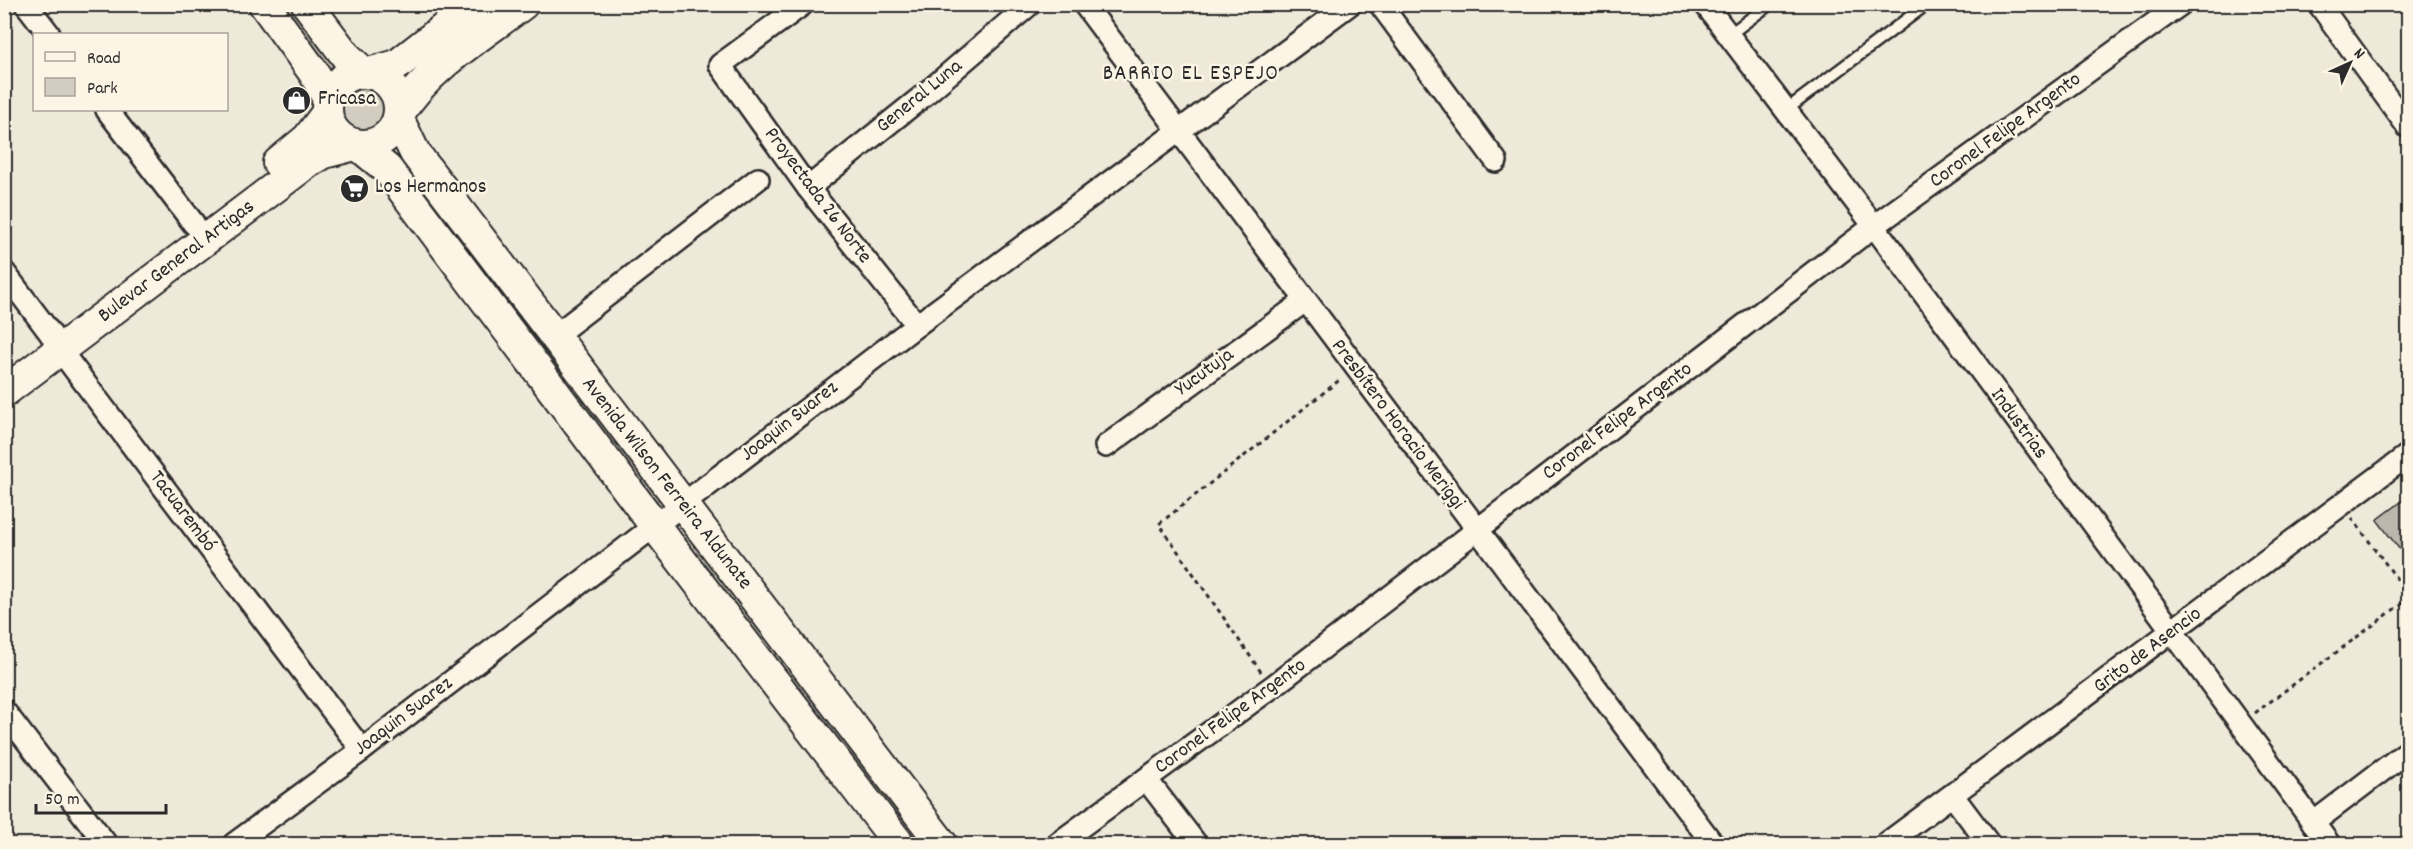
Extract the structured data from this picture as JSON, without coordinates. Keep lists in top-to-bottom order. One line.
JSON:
{"streets":{"street":["General Luna","Coronel Felipe Argento","Proyectada 26 Norte","Bulevar General Artigas","Yucutuja","Joaquin Suarez","Industrias","Presbítero Horacio Meriggi","Avenida Wilson Ferreira Aldunate","Tacuarembó","Grito de Asencio"]},"crossings":[["General Luna","Proyectada 26 Norte"],["Coronel Felipe Argento","Industrias"],["Coronel Felipe Argento","Presbítero Horacio Meriggi"],["Proyectada 26 Norte","Joaquin Suarez"],["Bulevar General Artigas","Avenida Wilson Ferreira Aldunate"],["Bulevar General Artigas","Tacuarembó"],["Yucutuja","Presbítero Horacio Meriggi"],["Joaquin Suarez","Presbítero Horacio Meriggi"],["Joaquin Suarez","Avenida Wilson Ferreira Aldunate"],["Joaquin Suarez","Tacuarembó"],["Industrias","Grito de Asencio"]],"districts":["BARRIO EL ESPEJO"],"places":{"shop":["Fricasa"],"supermarket":["Los Hermanos"]},"legend":["Road","Park"],"scale_bar":"50 m","north":"top right"}
